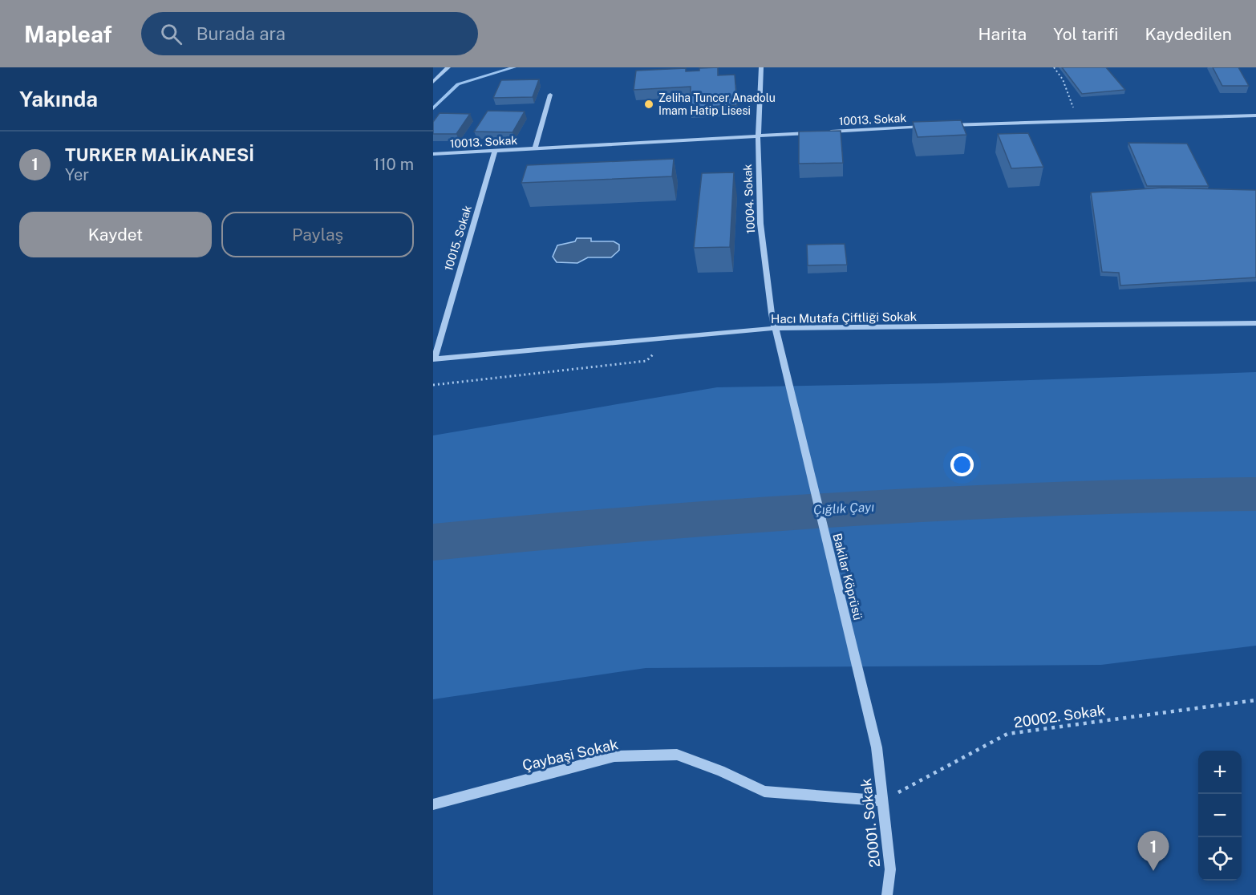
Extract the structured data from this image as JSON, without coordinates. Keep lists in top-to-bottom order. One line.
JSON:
{"streets":{"street":["10013. Sokak","10004. Sokak","10015. Sokak","Hacı Mutafa Çiftliği Sokak","Bakilar Köprüsü","Çaybaşi Sokak","20001. Sokak"],"path":["20002. Sokak"]},"crossings":[["10013. Sokak","10004. Sokak"],["10013. Sokak","10015. Sokak"],["10004. Sokak","Hacı Mutafa Çiftliği Sokak"],["10004. Sokak","Bakilar Köprüsü"],["10015. Sokak","Hacı Mutafa Çiftliği Sokak"],["Hacı Mutafa Çiftliği Sokak","Bakilar Köprüsü"],["Bakilar Köprüsü","20001. Sokak"],["20002. Sokak","Çaybaşi Sokak"],["20002. Sokak","20001. Sokak"],["Çaybaşi Sokak","20001. Sokak"]],"water":["Çığlık Çayı"],"places":["Zeliha Tuncer Anadolu Imam Hatip Lisesi"],"page":{"header":"Mapleaf","search":"Burada ara","nav":["Harita","Yol tarifi","Kaydedilen"],"heading":"Yakında","list":[{"mark":"1","name":"TURKER MALİKANESİ","note":"Yer","value":"110 m"}],"buttons":["Kaydet","Paylaş"],"map_buttons":["+","−"],"pins":"1"}}
